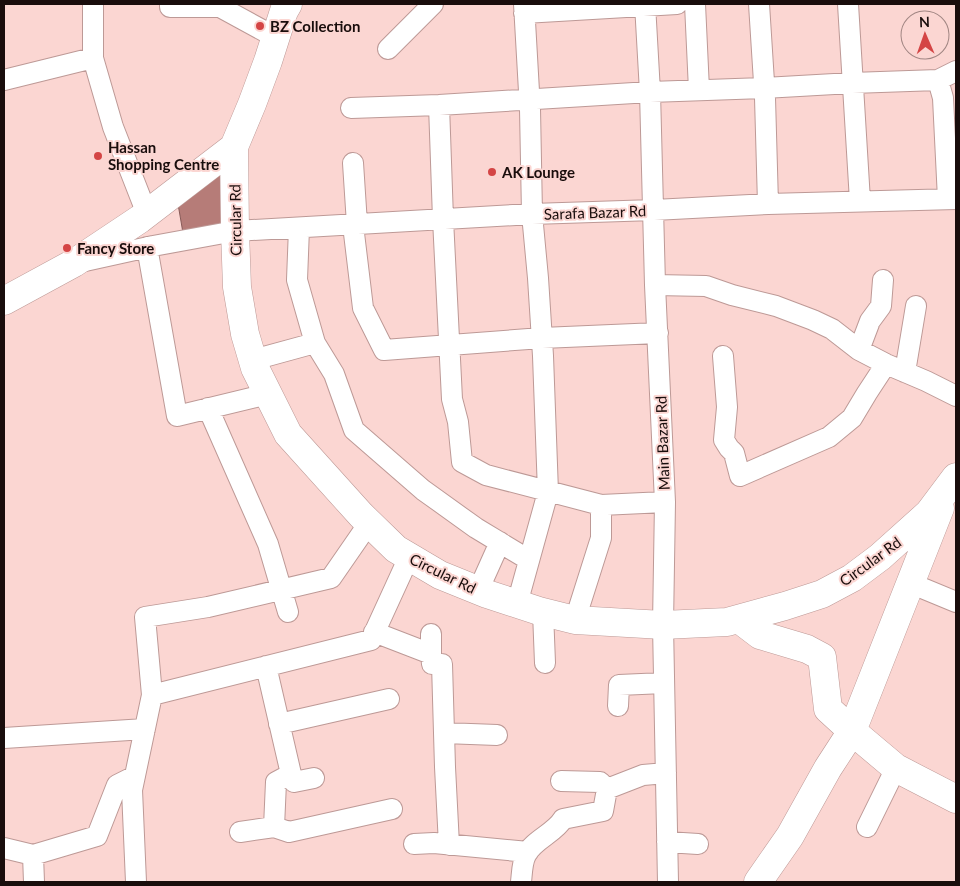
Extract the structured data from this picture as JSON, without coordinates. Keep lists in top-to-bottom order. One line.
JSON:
{"streets":{"street":["Sarafa Bazar Rd","Circular Rd","Main Bazar Rd"]},"crossings":[["Sarafa Bazar Rd","Circular Rd"],["Sarafa Bazar Rd","Main Bazar Rd"],["Circular Rd","Main Bazar Rd"]],"places":["BZ Collection","Hassan Shopping Centre","AK Lounge","Fancy Store"],"north":"top"}
